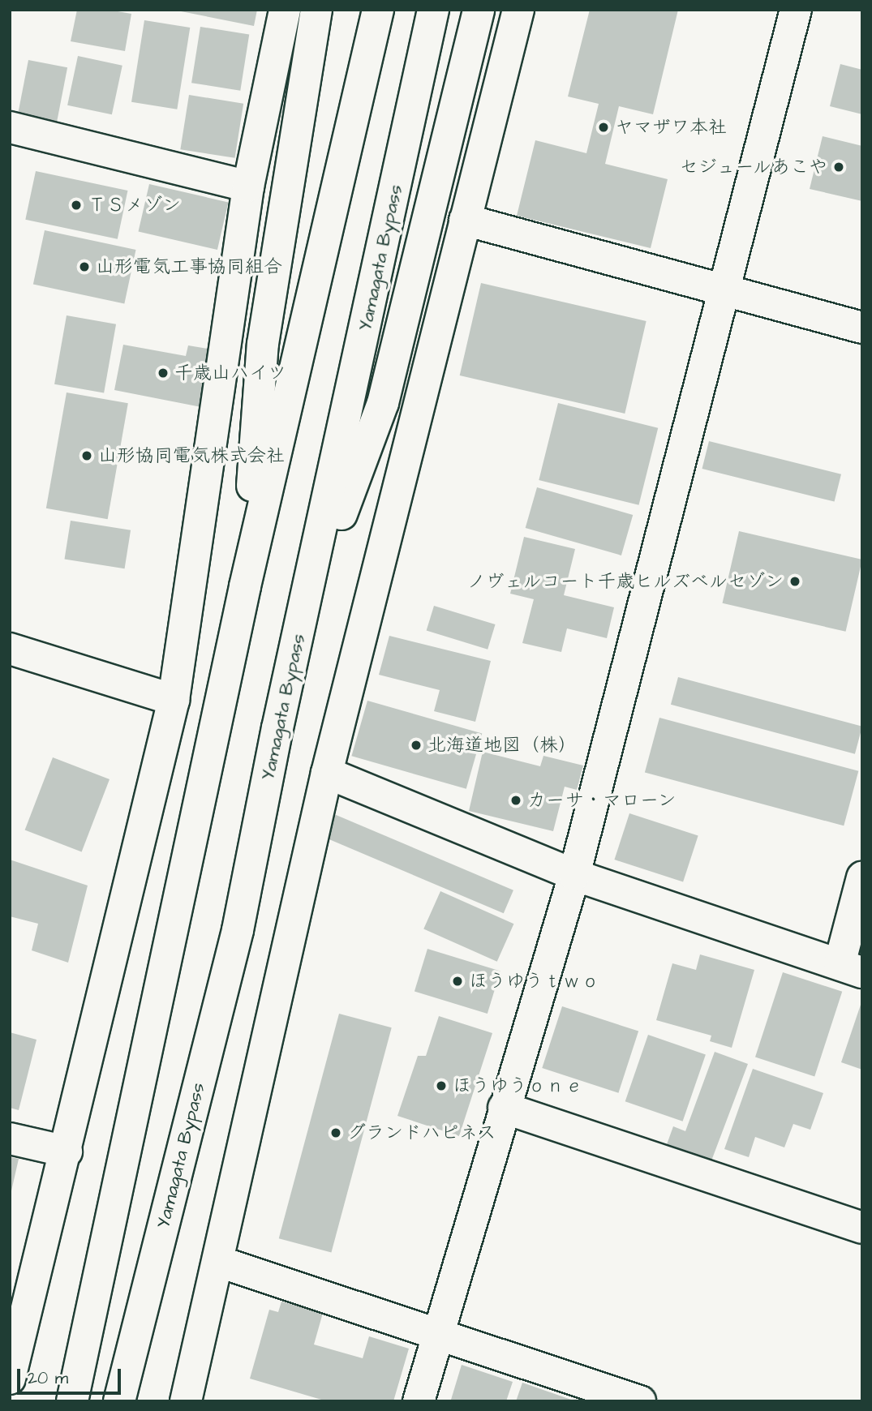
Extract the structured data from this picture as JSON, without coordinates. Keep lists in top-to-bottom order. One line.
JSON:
{"streets":{"main road":["Yamagata Bypass"]},"places":["ヤマザワ本社","セジュールあこや","ＴＳメゾン","山形電気工事協同組合","千歳山ハイツ","山形協同電気株式会社","ノヴェルコート千歳ヒルズベルセゾン","北海道地図（株）","カーサ・マローン","ほうゆうｔｗｏ","ほうゆうｏｎｅ","グランドハピネス"],"scale_bar":"20 m"}
